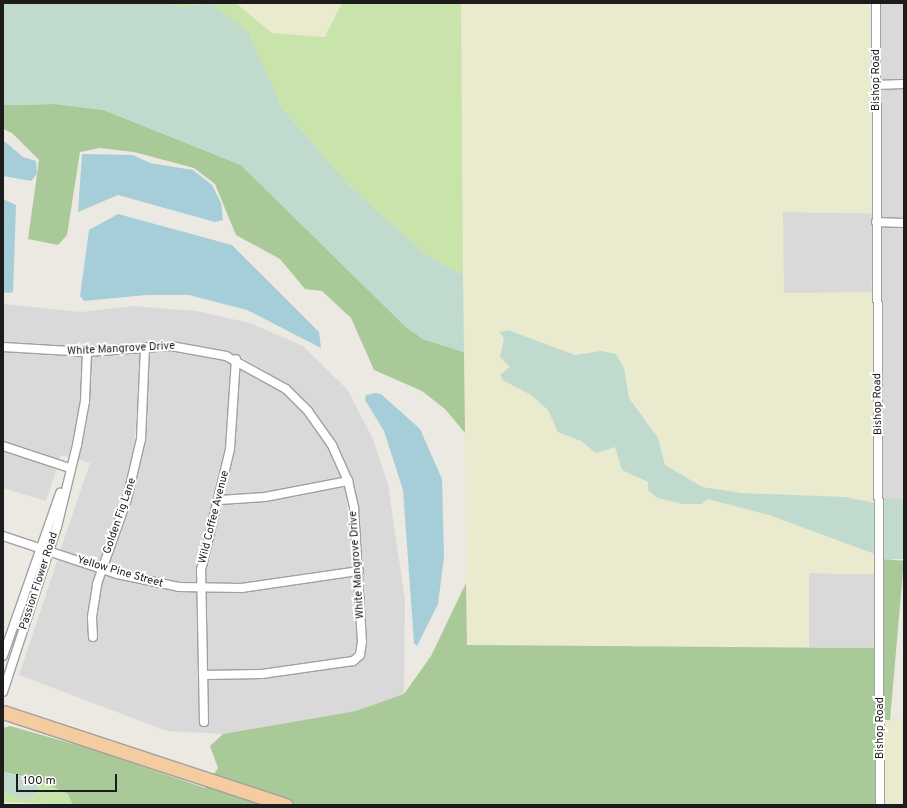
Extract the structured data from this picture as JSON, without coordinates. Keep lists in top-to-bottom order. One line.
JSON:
{"streets":{"street":["Bishop Road","White Mangrove Drive","Golden Fig Lane","Wild Coffee Avenue","Yellow Pine Street","Passion Flower Road"]},"crossings":[["White Mangrove Drive","Golden Fig Lane"],["White Mangrove Drive","Wild Coffee Avenue"],["White Mangrove Drive","Yellow Pine Street"],["White Mangrove Drive","Passion Flower Road"],["Golden Fig Lane","Yellow Pine Street"],["Wild Coffee Avenue","Yellow Pine Street"],["Yellow Pine Street","Passion Flower Road"]],"scale_bar":"100 m"}
